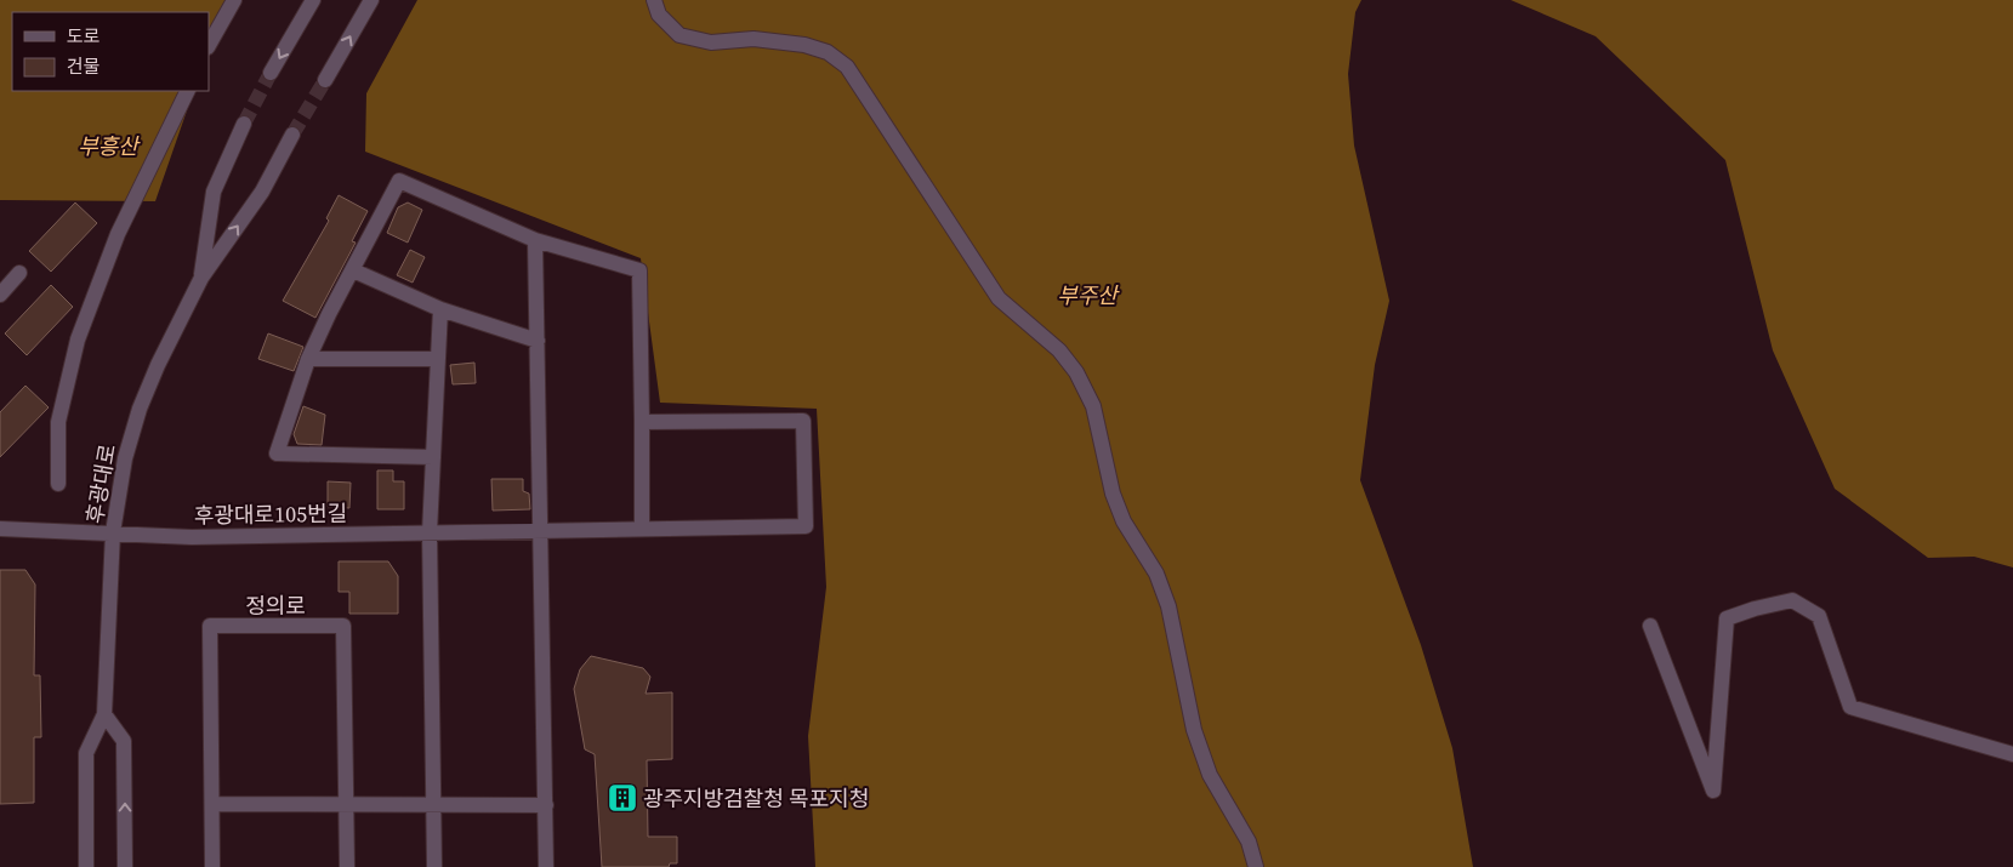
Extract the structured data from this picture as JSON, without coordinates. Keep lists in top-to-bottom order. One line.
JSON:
{"streets":{"street":["후광대로","후광대로105번길","정의로"]},"crossings":[["후광대로","후광대로105번길"]],"parks":["부흥산","부주산"],"places":{"building":["광주지방검찰청 목포지청"]},"legend":["도로","건물"]}
